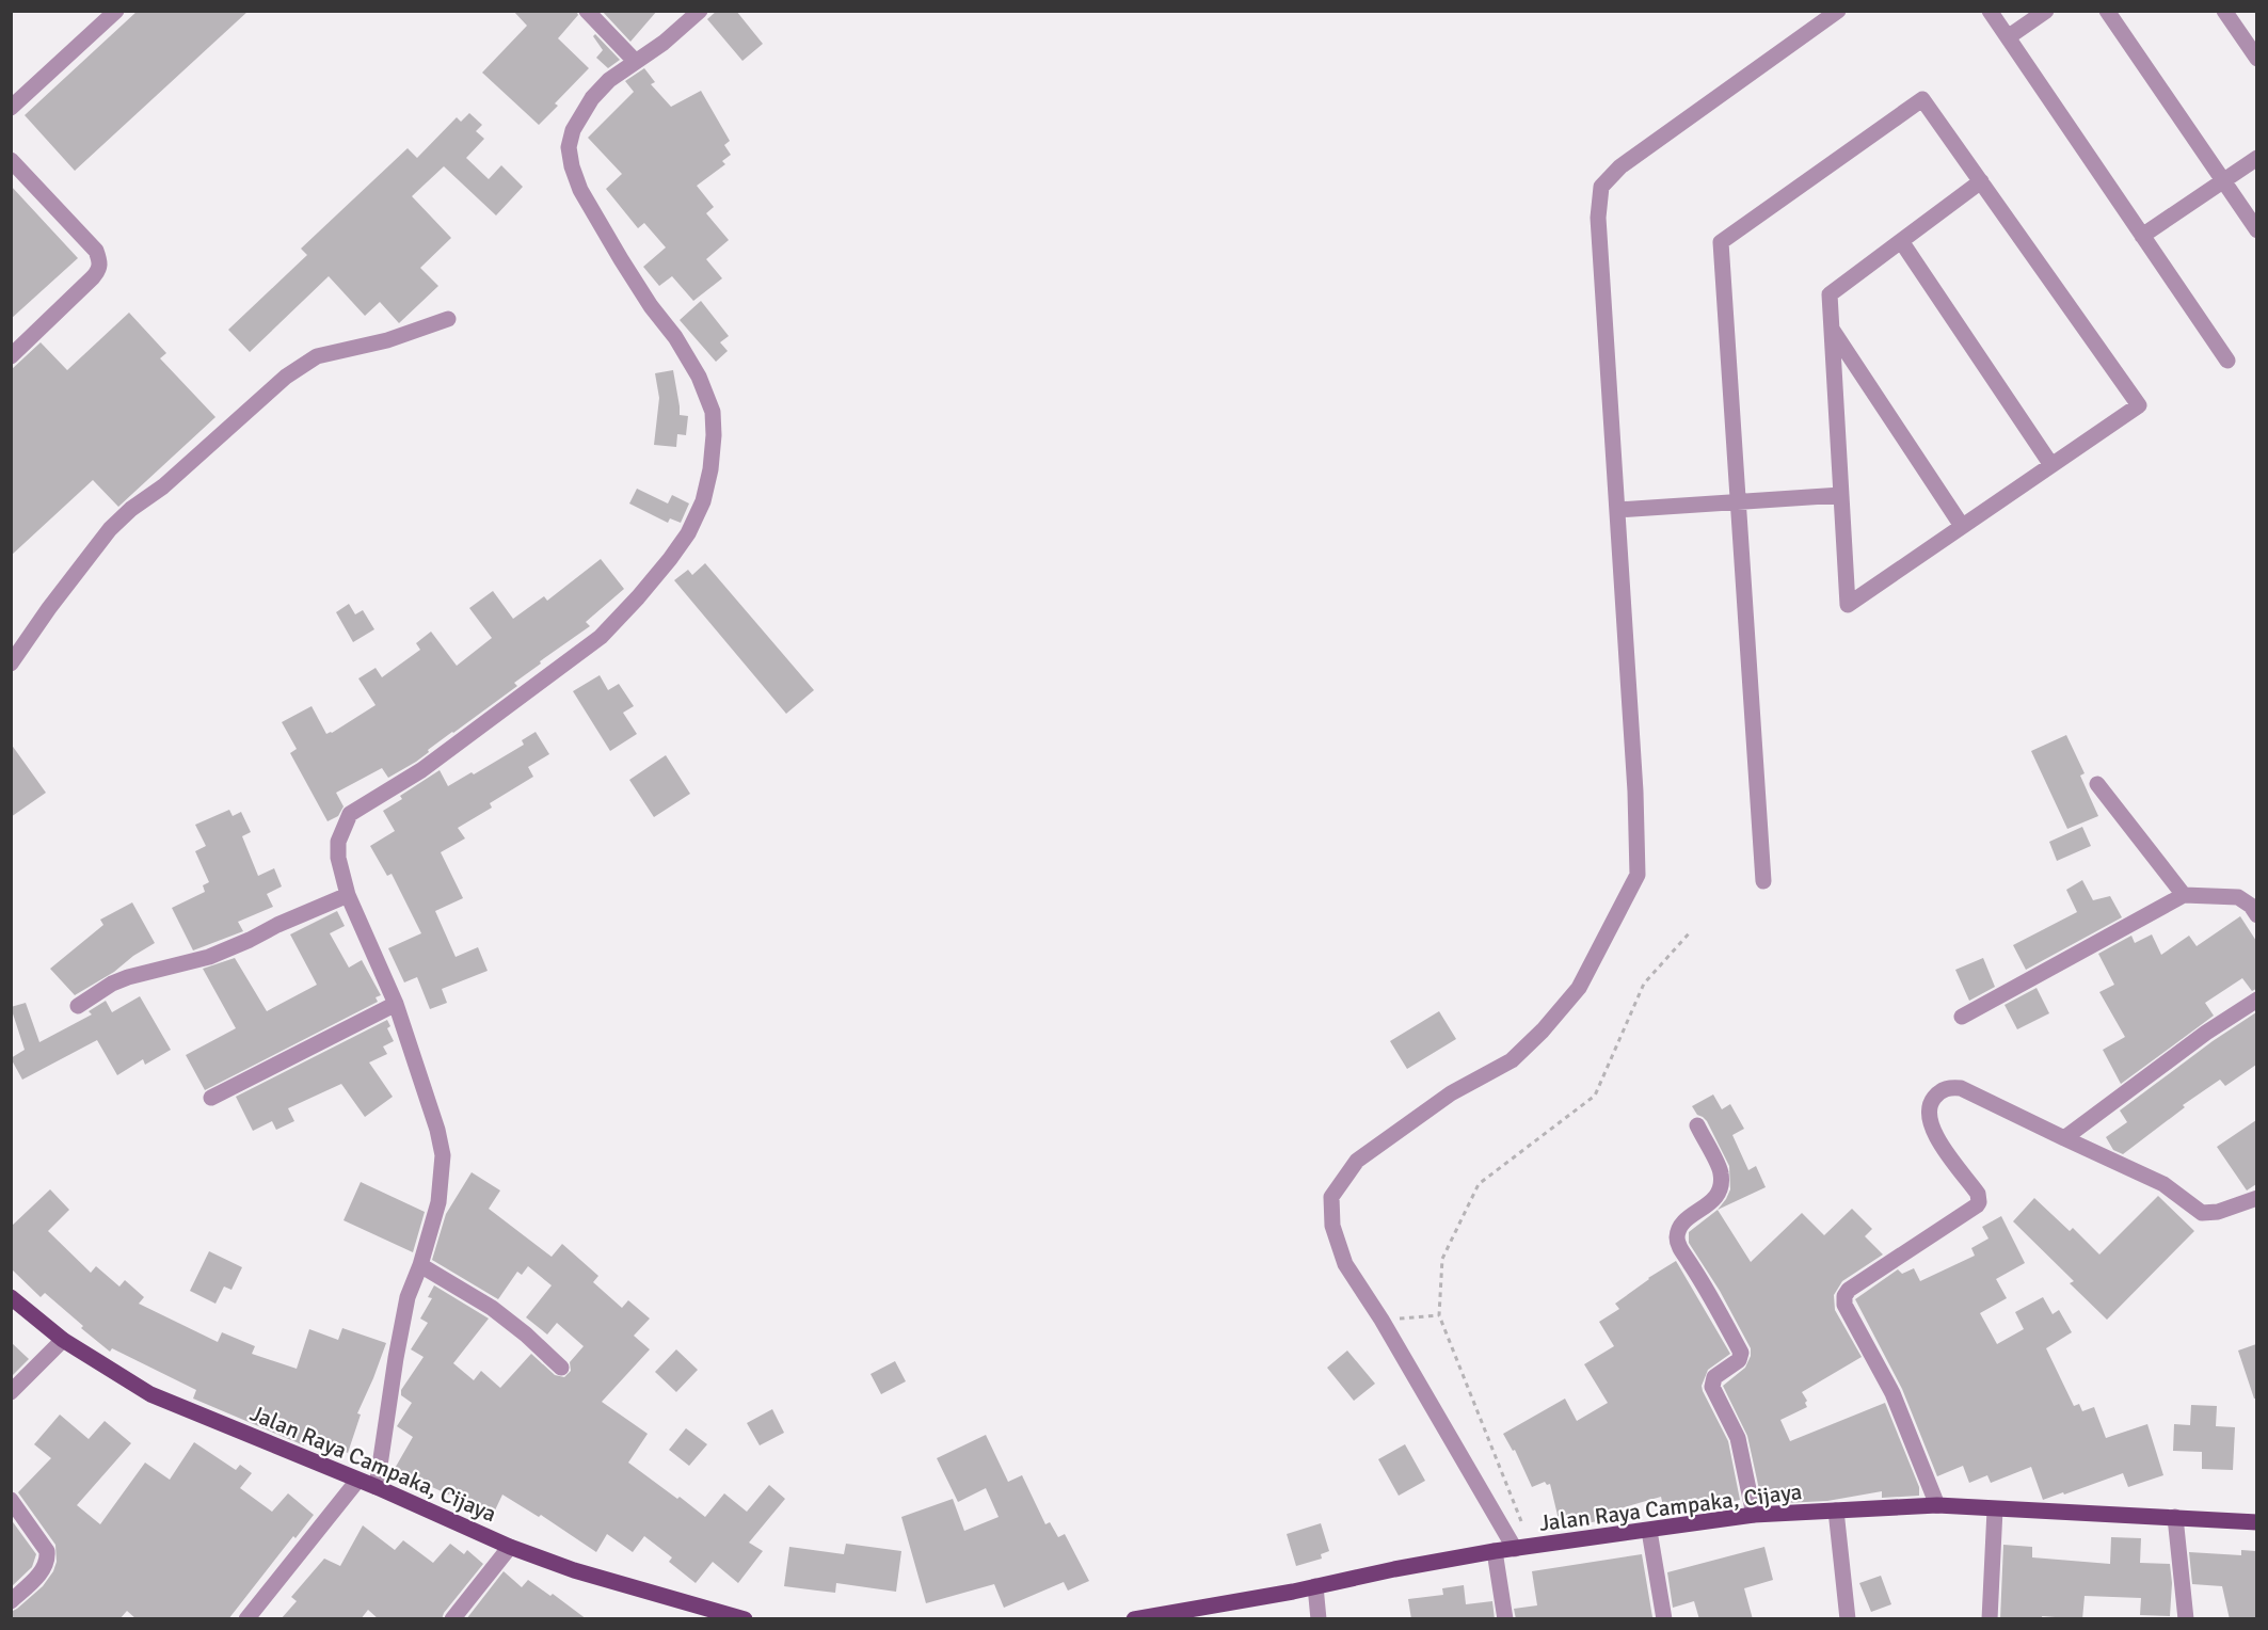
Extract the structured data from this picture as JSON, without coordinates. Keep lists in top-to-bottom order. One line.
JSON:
{"streets":{"main road":["Jalan Raya Campaka, Cijaya"]}}
